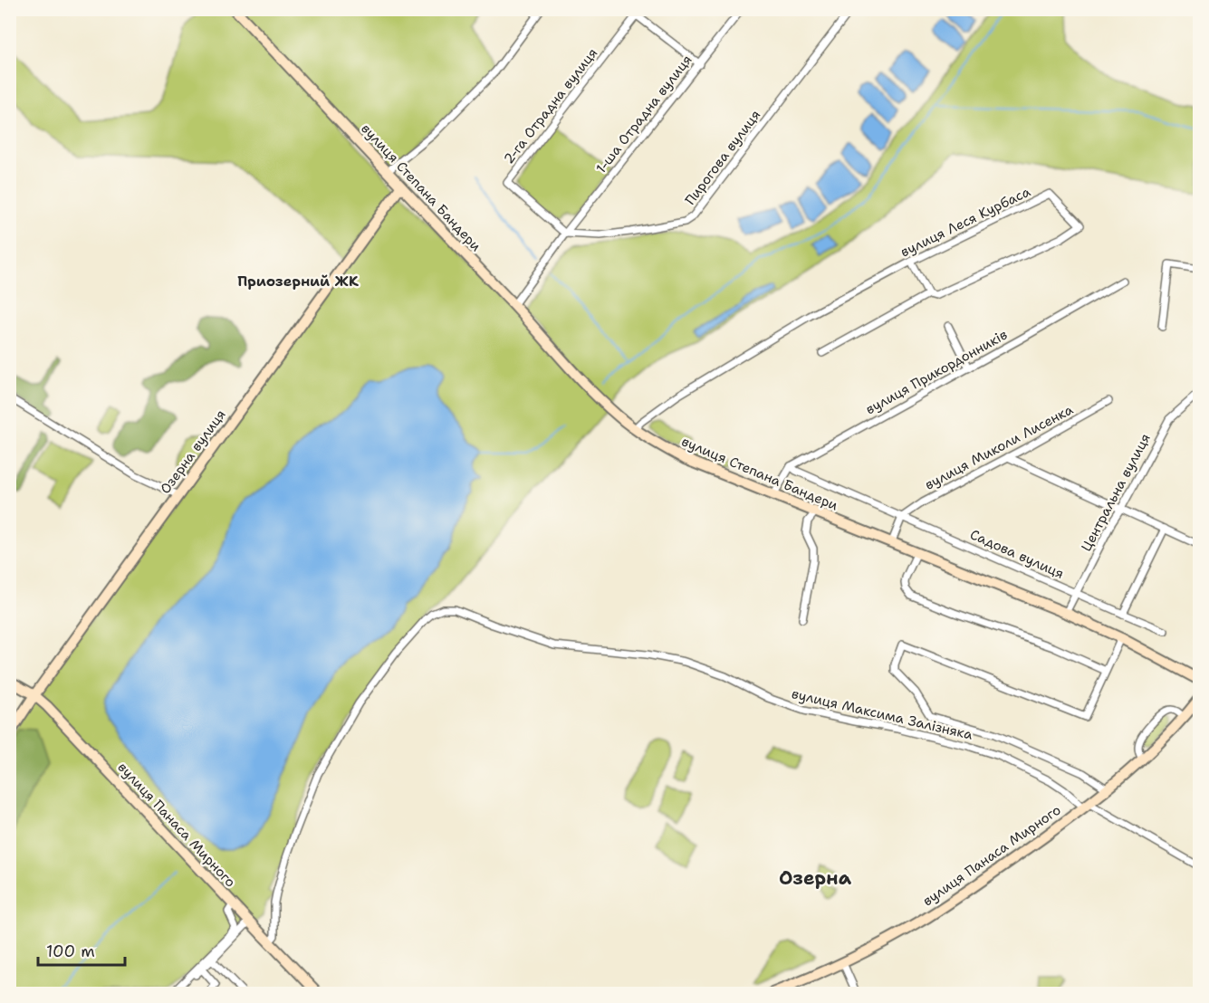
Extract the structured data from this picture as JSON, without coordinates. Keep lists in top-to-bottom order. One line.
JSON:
{"streets":{"main road":["вулиця Степана Бандери","Озерна вулиця","вулиця Панаса Мирного"],"street":["2-га Отрадна вулиця","1-ша Отрадна вулиця","Пирогова вулиця","вулиця Леся Курбаса","вулиця Прикордонників","вулиця Миколи Лисенка","Центральна вулиця","Садова вулиця","вулиця Максима Залізняка"]},"crossings":[["2-га Отрадна вулиця","1-ша Отрадна вулиця"],["2-га Отрадна вулиця","Пирогова вулиця"],["1-ша Отрадна вулиця","Пирогова вулиця"],["1-ша Отрадна вулиця","вулиця Степана Бандери"],["вулиця Степана Бандери","вулиця Леся Курбаса"],["вулиця Степана Бандери","Озерна вулиця"],["вулиця Степана Бандери","Центральна вулиця"],["вулиця Прикордонників","Садова вулиця"],["вулиця Миколи Лисенка","Садова вулиця"],["Озерна вулиця","вулиця Панаса Мирного"],["Центральна вулиця","Садова вулиця"],["вулиця Максима Залізняка","вулиця Панаса Мирного"]],"districts":["Приозерний ЖК","Озерна"],"scale_bar":"100 m"}
